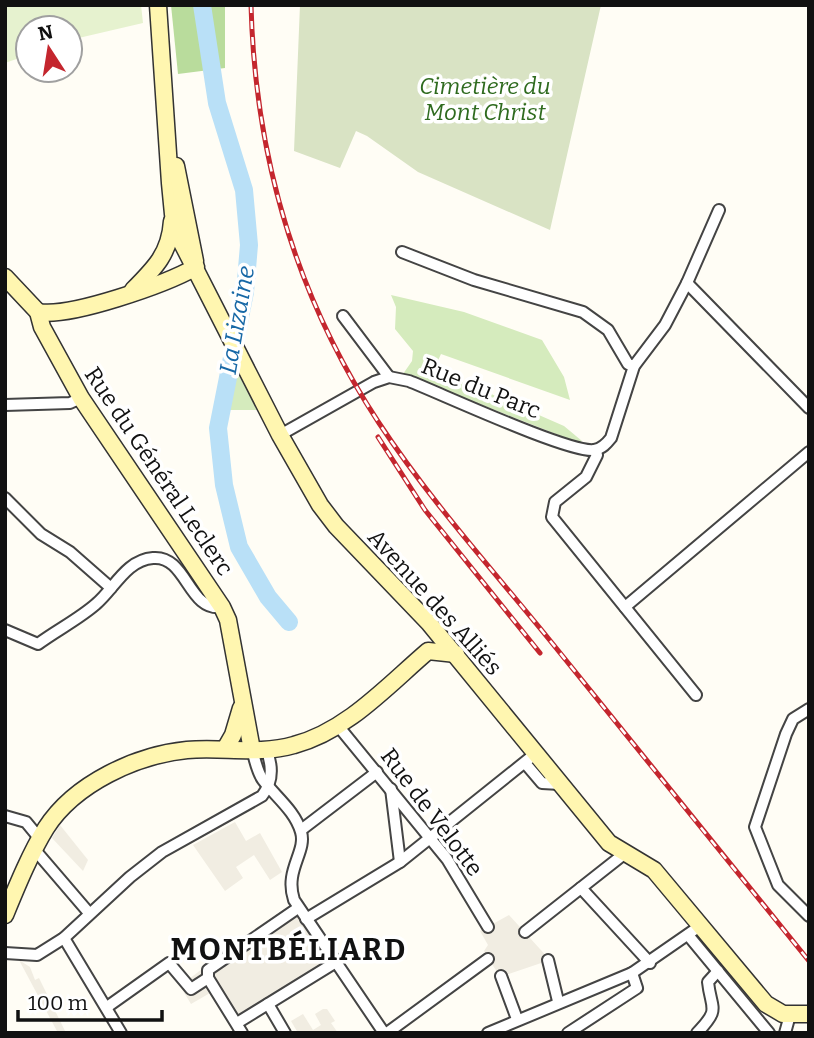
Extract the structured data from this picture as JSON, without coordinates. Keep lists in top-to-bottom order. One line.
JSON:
{"streets":{"main road":["Rue du Général Leclerc","Avenue des Alliés"],"street":["Rue du Parc","Rue de Velotte"]},"crossings":[["Rue du Parc","Avenue des Alliés"]],"districts":["MONTBÉLIARD"],"water":["La Lizaine"],"parks":["Cimetière du Mont Christ"],"scale_bar":"100 m","north":"top"}
